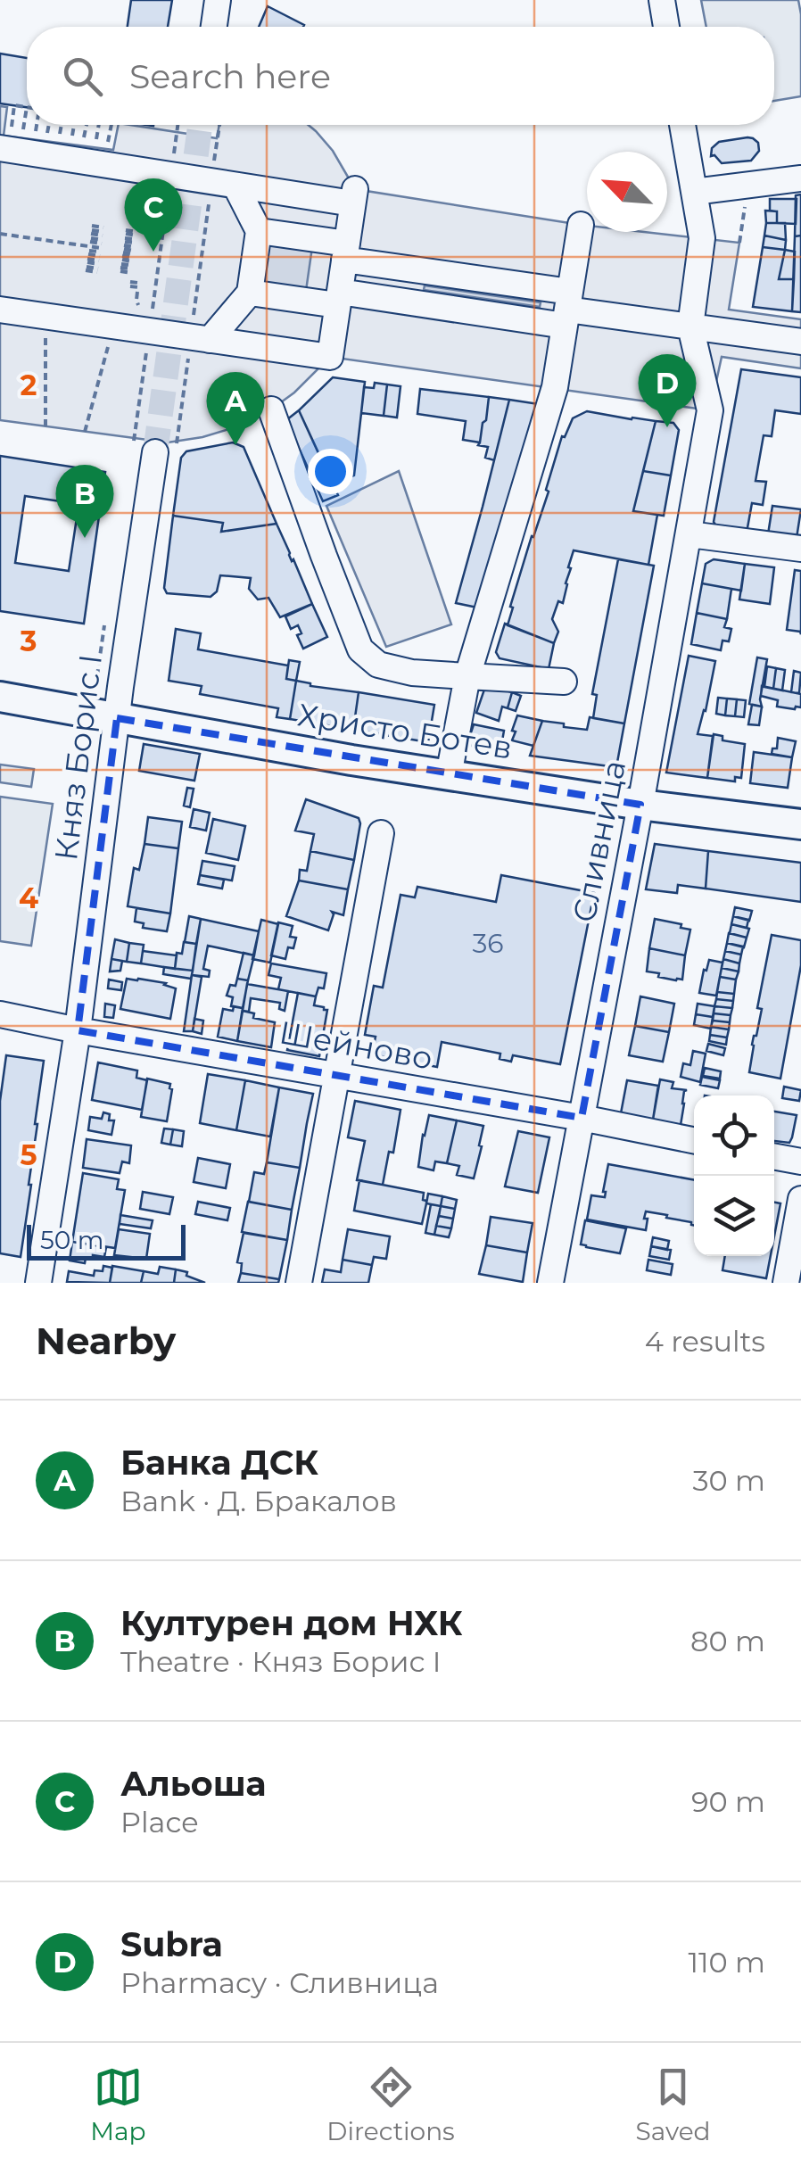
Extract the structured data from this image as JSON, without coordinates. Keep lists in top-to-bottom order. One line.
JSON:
{"streets":{"main road":["Христо Ботев"],"street":["Княз Борис I","Сливница","Шейново"]},"crossings":[["Христо Ботев","Княз Борис I"],["Христо Ботев","Сливница"],["Княз Борис I","Шейново"],["Сливница","Шейново"]],"house_numbers":["36"],"scale_bar":"50 m","north":"top left","page":{"search":"Search here","pins":["C","D","A","B"],"scale":"50 m","heading":["Nearby","4 results"],"list":[{"mark":"A","name":"Банка ДСК","note":"Bank · Д. Бракалов","value":"30 m"},{"mark":"B","name":"Културен дом НХК","note":"Theatre · Княз Борис I","value":"80 m"},{"mark":"C","name":"Альоша","note":"Place","value":"90 m"},{"mark":"D","name":"Subra","note":"Pharmacy · Сливница","value":"110 m"}],"nav":["Map","Directions","Saved"]},"grid":{"rows":["2","3","4","5"]}}
